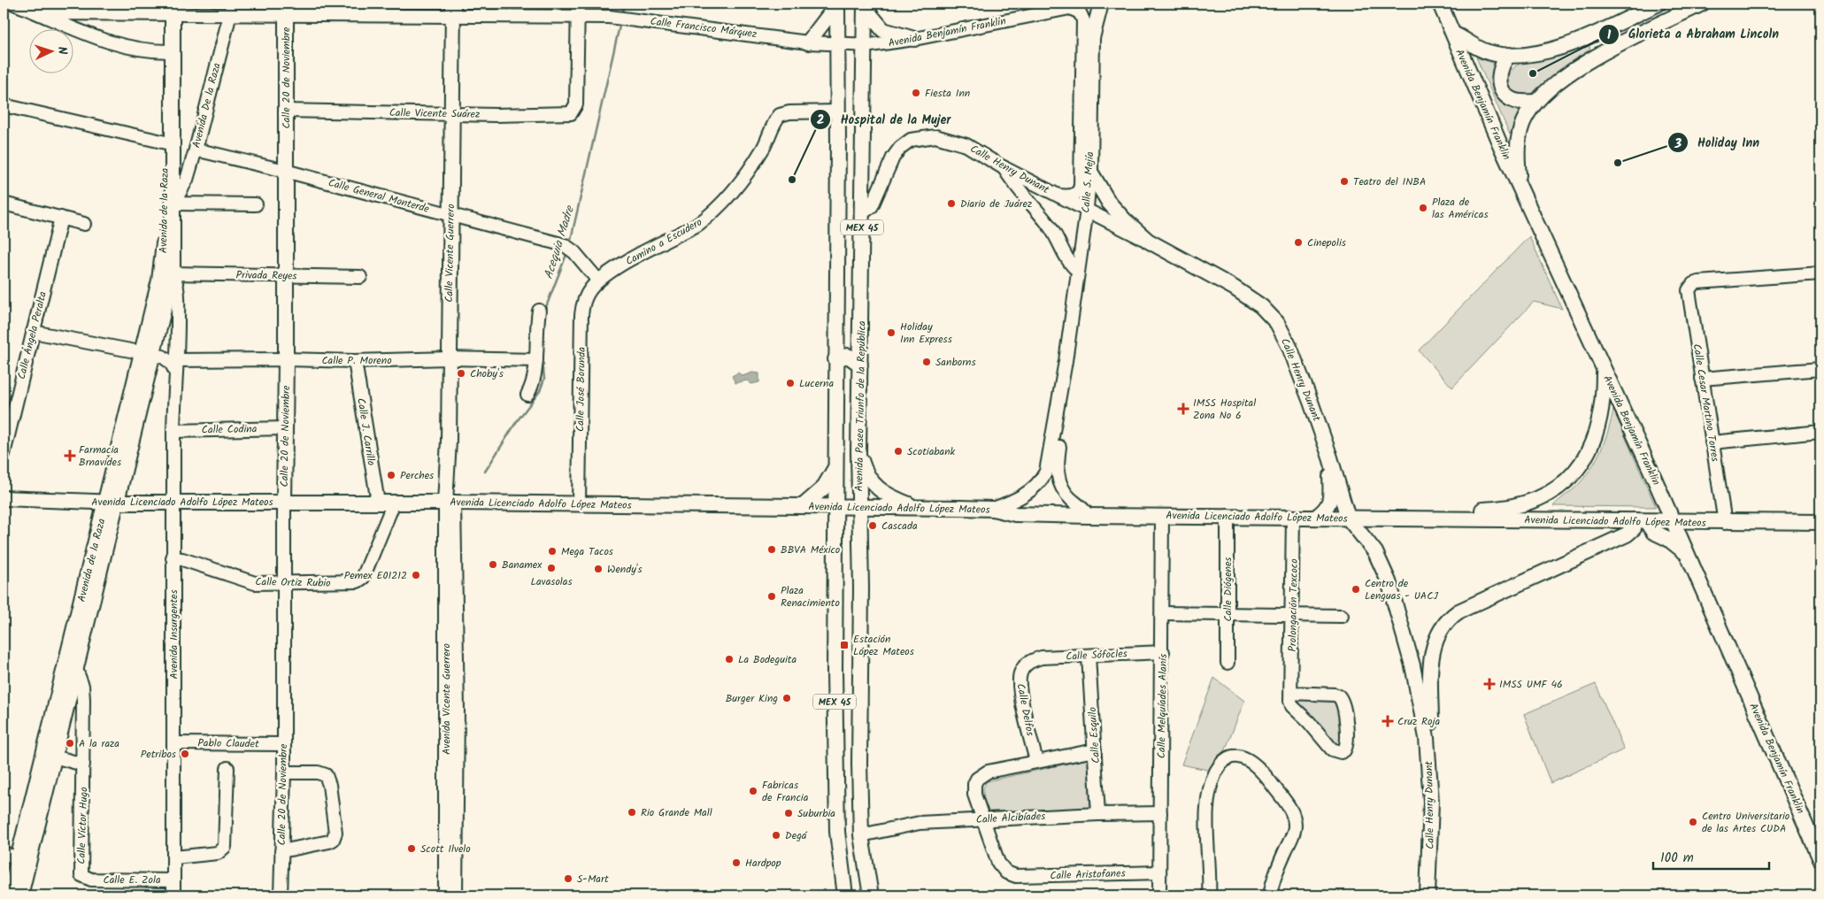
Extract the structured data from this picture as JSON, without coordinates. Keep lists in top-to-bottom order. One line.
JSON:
{"streets":{"main road":["Avenida Benjamín Franklin","Calle 20 de Noviembre","Calle Henry Dunant","Calle S. Mejía","Avenida de la Raza","MEX 45","Calle Vicente Guerrero","Avenida Paseo Triunfo de la República","Avenida Licenciado Adolfo López Mateos"],"street":["Calle Francisco Márquez","Avenida De la Raza","Calle Vicente Suárez","Calle General Monterde","Camino a Escudero","Privada Reyes","Calle Ángela Peralta","Calle P. Moreno","Calle José Borunda","Calle Cesar Martino Torres","Calle Codina","Calle J. Carrillo","Calle Ortiz Rubio","Calle Diógenes","Prolongación Texcoco","Avenida Insurgentes","Calle Sófocles","Avenida Vicente Guerrero","Calle Melquíades Alanís","Calle Delfos","Calle Esquilo","Pablo Claudet","Calle Alcibíades","Calle Víctor Hugo","Calle Aristofanes","Calle E. Zola"]},"crossings":[["Calle Francisco Márquez","Avenida Benjamín Franklin"],["Calle Francisco Márquez","Calle 20 de Noviembre"],["Calle Francisco Márquez","Avenida De la Raza"],["Calle Francisco Márquez","Calle Vicente Suárez"],["Calle Francisco Márquez","MEX 45"],["Calle Francisco Márquez","Calle Vicente Guerrero"],["Avenida Benjamín Franklin","MEX 45"],["Avenida Benjamín Franklin","Avenida Paseo Triunfo de la República"],["Avenida Benjamín Franklin","Avenida Licenciado Adolfo López Mateos"],["Calle 20 de Noviembre","Calle Vicente Suárez"],["Calle 20 de Noviembre","Calle General Monterde"],["Calle 20 de Noviembre","Privada Reyes"],["Calle 20 de Noviembre","Calle P. Moreno"],["Calle 20 de Noviembre","Calle Codina"],["Calle 20 de Noviembre","Avenida Licenciado Adolfo López Mateos"],["Calle 20 de Noviembre","Calle Ortiz Rubio"],["Calle 20 de Noviembre","Pablo Claudet"],["Avenida De la Raza","Calle General Monterde"],["Avenida De la Raza","Avenida de la Raza"],["Calle Vicente Suárez","Calle Vicente Guerrero"],["Calle Henry Dunant","Calle S. Mejía"],["Calle Henry Dunant","Avenida Paseo Triunfo de la República"],["Calle Henry Dunant","Avenida Licenciado Adolfo López Mateos"],["Calle S. Mejía","Avenida Licenciado Adolfo López Mateos"],["Calle General Monterde","Camino a Escudero"],["Calle General Monterde","Calle Vicente Guerrero"],["Calle General Monterde","Calle José Borunda"],["Avenida de la Raza","Privada Reyes"],["Avenida de la Raza","Avenida Licenciado Adolfo López Mateos"],["Avenida de la Raza","Avenida Insurgentes"],["Avenida de la Raza","Calle Víctor Hugo"],["MEX 45","Camino a Escudero"],["MEX 45","Avenida Paseo Triunfo de la República"],["MEX 45","Avenida Licenciado Adolfo López Mateos"],["MEX 45","Calle Alcibíades"],["Camino a Escudero","Calle José Borunda"],["Calle Vicente Guerrero","Calle P. Moreno"],["Calle Vicente Guerrero","Avenida Licenciado Adolfo López Mateos"],["Calle Vicente Guerrero","Avenida Vicente Guerrero"],["Privada Reyes","Avenida Insurgentes"],["Calle P. Moreno","Calle J. Carrillo"],["Calle P. Moreno","Avenida Insurgentes"],["Calle José Borunda","Avenida Licenciado Adolfo López Mateos"],["Calle Cesar Martino Torres","Avenida Licenciado Adolfo López Mateos"],["Avenida Paseo Triunfo de la República","Avenida Licenciado Adolfo López Mateos"],["Avenida Paseo Triunfo de la República","Calle Alcibíades"],["Calle Codina","Avenida Insurgentes"],["Calle J. Carrillo","Avenida Licenciado Adolfo López Mateos"],["Avenida Licenciado Adolfo López Mateos","Calle Ortiz Rubio"],["Avenida Licenciado Adolfo López Mateos","Calle Diógenes"],["Avenida Licenciado Adolfo López Mateos","Prolongación Texcoco"],["Avenida Licenciado Adolfo López Mateos","Avenida Insurgentes"],["Avenida Licenciado Adolfo López Mateos","Avenida Vicente Guerrero"],["Avenida Licenciado Adolfo López Mateos","Calle Melquíades Alanís"],["Calle Ortiz Rubio","Avenida Insurgentes"],["Avenida Insurgentes","Pablo Claudet"],["Avenida Insurgentes","Calle E. Zola"],["Calle Sófocles","Calle Melquíades Alanís"],["Calle Sófocles","Calle Delfos"],["Calle Sófocles","Calle Esquilo"],["Calle Melquíades Alanís","Calle Alcibíades"],["Calle Melquíades Alanís","Calle Aristofanes"],["Calle Esquilo","Calle Alcibíades"],["Calle Alcibíades","Calle Aristofanes"],["Calle Víctor Hugo","Calle E. Zola"]],"water":["Acequia Madre"],"places":{"other":["Glorieta a Abraham Lincoln","Fiesta Inn","Holiday Inn","Hospital de la Mujer","Teatro del INBA","Diario de Juárez","Plaza de las Américas","Cinepolis","Holiday Inn Express","Sanborns","Choby's","Lucerna","Scotiabank","Perches","Cascada","BBVA México","Mega Tacos","Banamex","Lavasolas","Wendy's","Pemex E01212","Centro de Lenguas - UACJ","Plaza Renacimiento","La Bodeguita","Burger King","A la raza","Petribos","Fabricas de Francia","Rio Grande Mall","Suburbia","Centro Universitario de las Artes CUDA","Degá","Scott Ilvelo","Hardpop","S-Mart"],"health":["IMSS Hospital Zona No 6","Farmacia Brnavides","IMSS UMF 46","Cruz Roja"],"transit":["Estación López Mateos"]},"scale_bar":"100 m","north":"right"}
